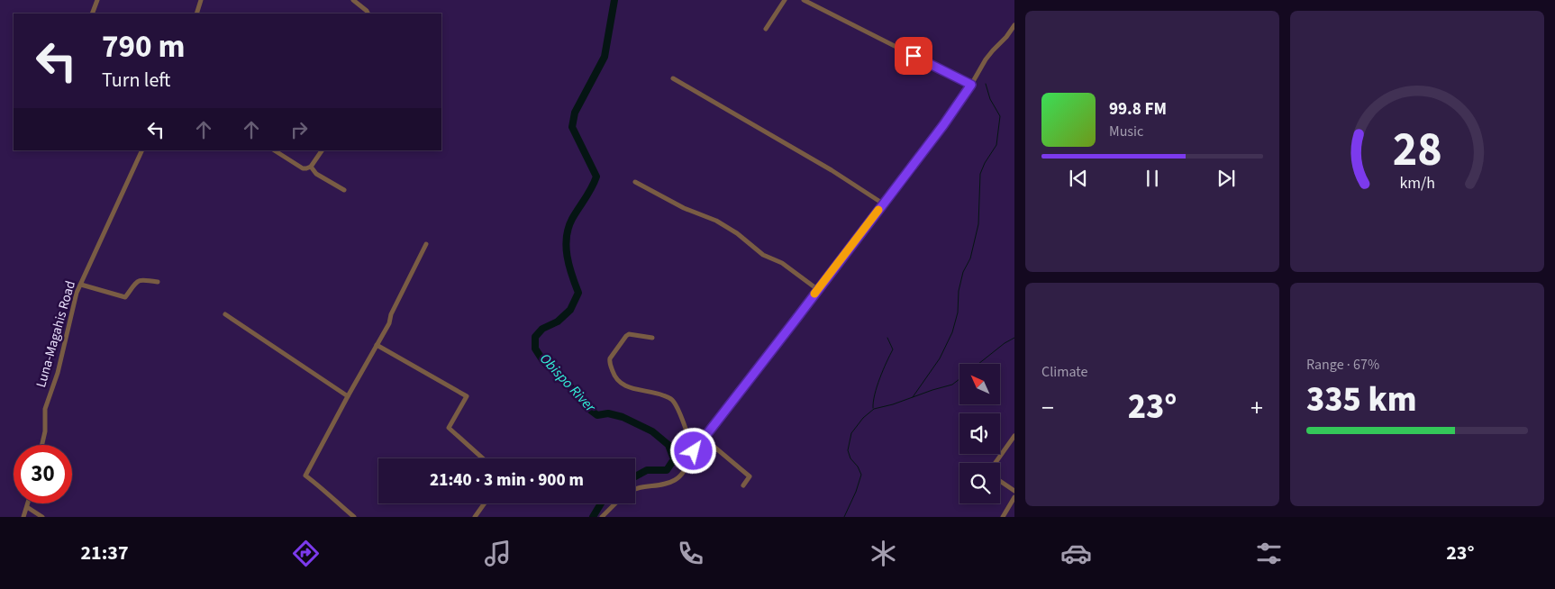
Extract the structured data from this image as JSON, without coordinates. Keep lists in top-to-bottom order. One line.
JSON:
{"streets":{"street":["Luna-Magahis Road"]},"water":["Obispo River"],"north":"top left","page":{"turn":["790 m","Turn left"],"song":["99.8 FM","Music"],"tile":["Climate",["Range · 67%","335 km"]],"heat":["−","23°","+"],"limit":"30","trip":"21:40 · 3 min · 900 m","tabs":["21:37","23°"],"gauge":["28","km/h"]}}
